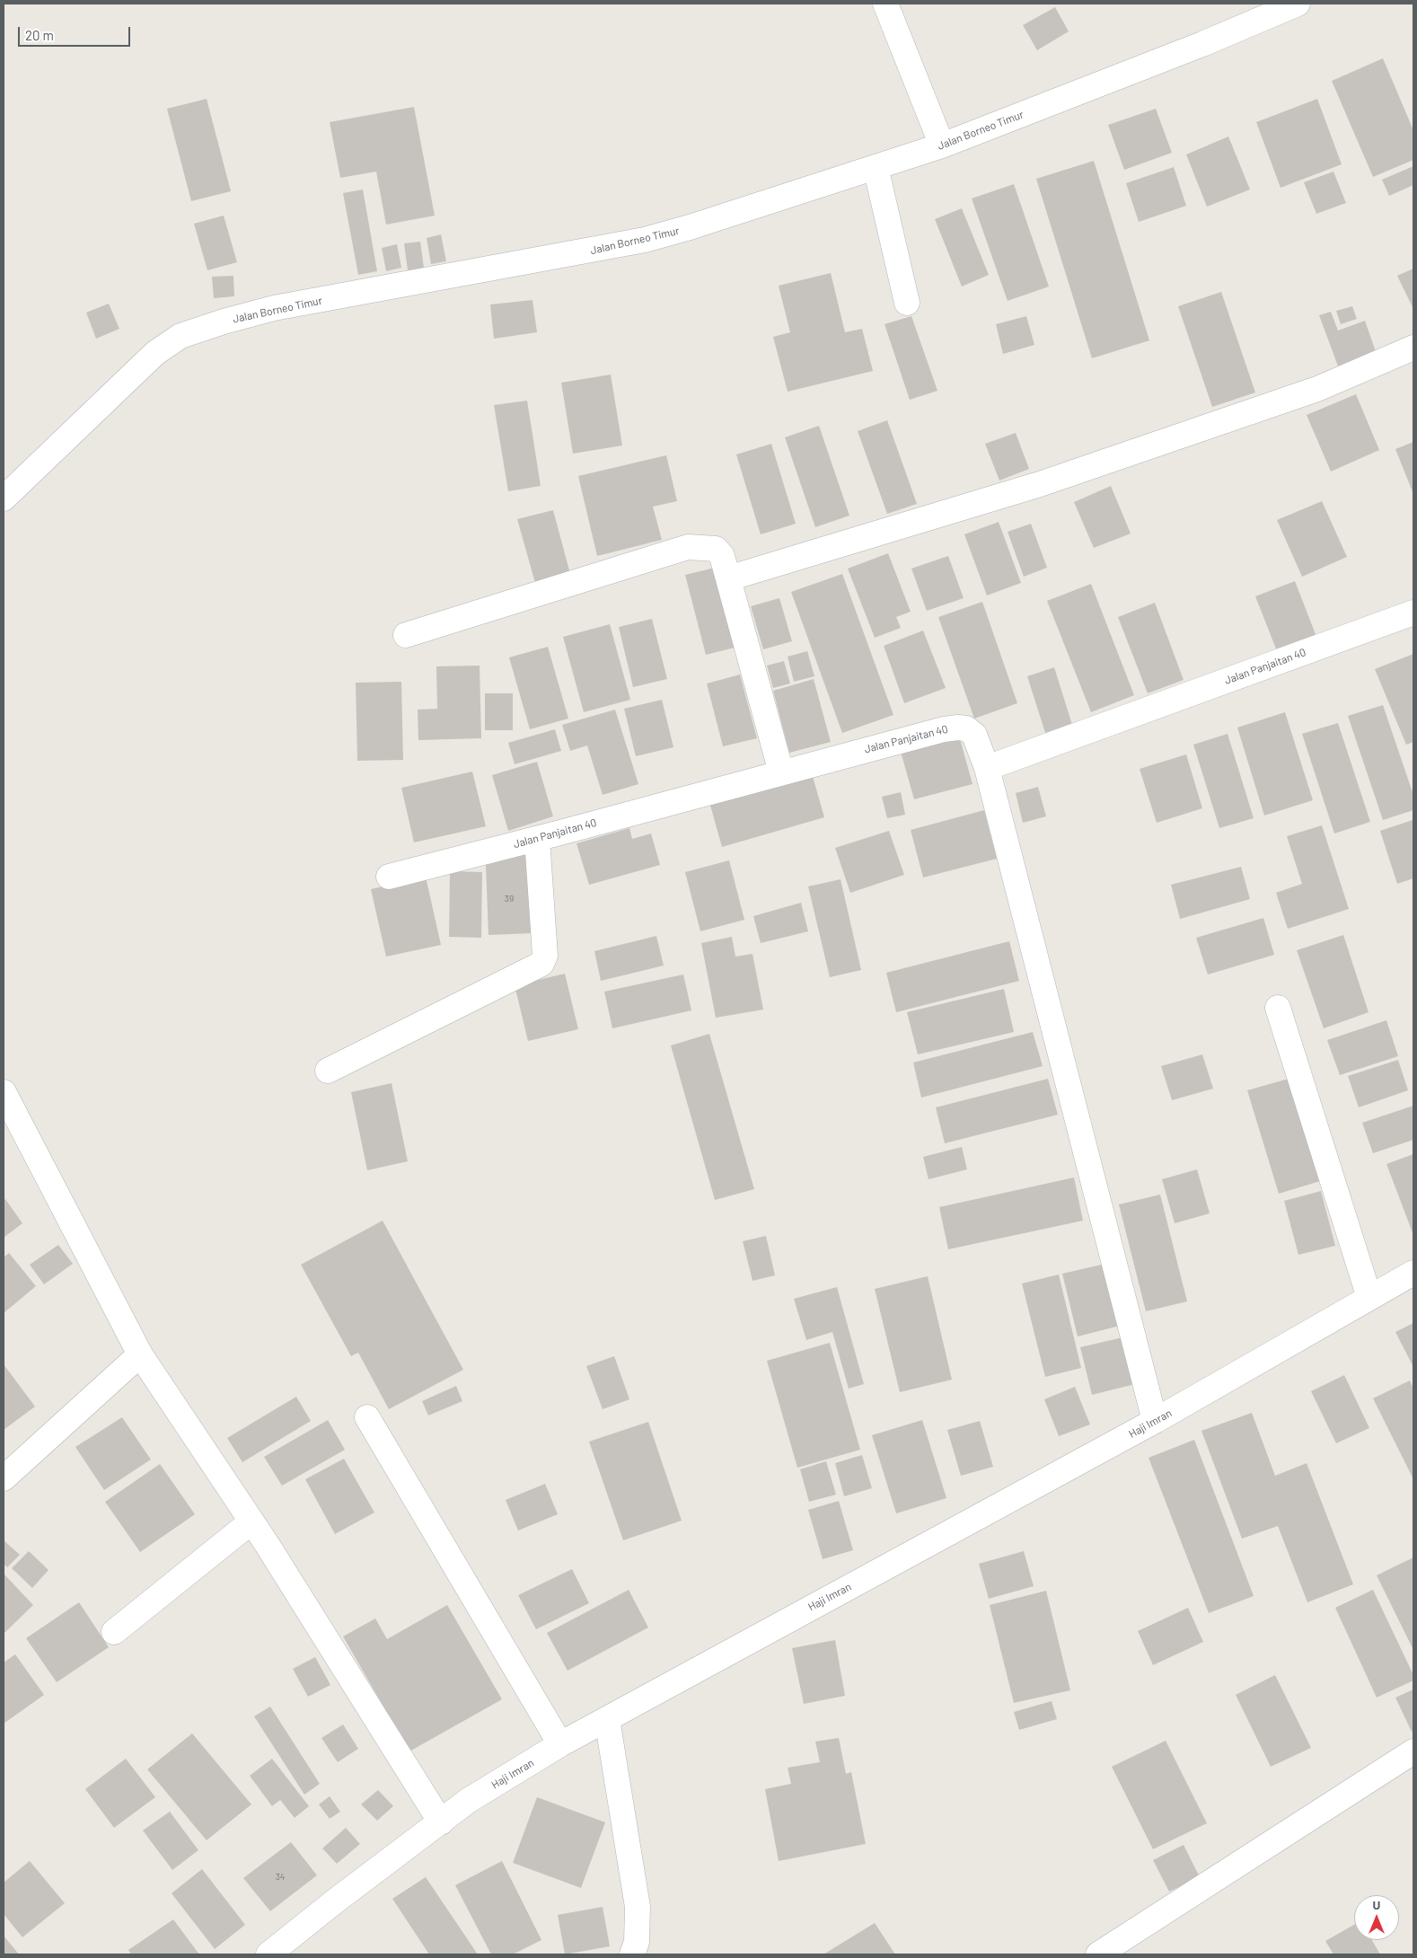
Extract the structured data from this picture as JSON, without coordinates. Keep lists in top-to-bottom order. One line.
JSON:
{"streets":{"street":["Jalan Borneo Timur","Jalan Panjaitan 40","Haji Imran"]},"house_numbers":["39","34"],"scale_bar":"20 m","north":"top"}
